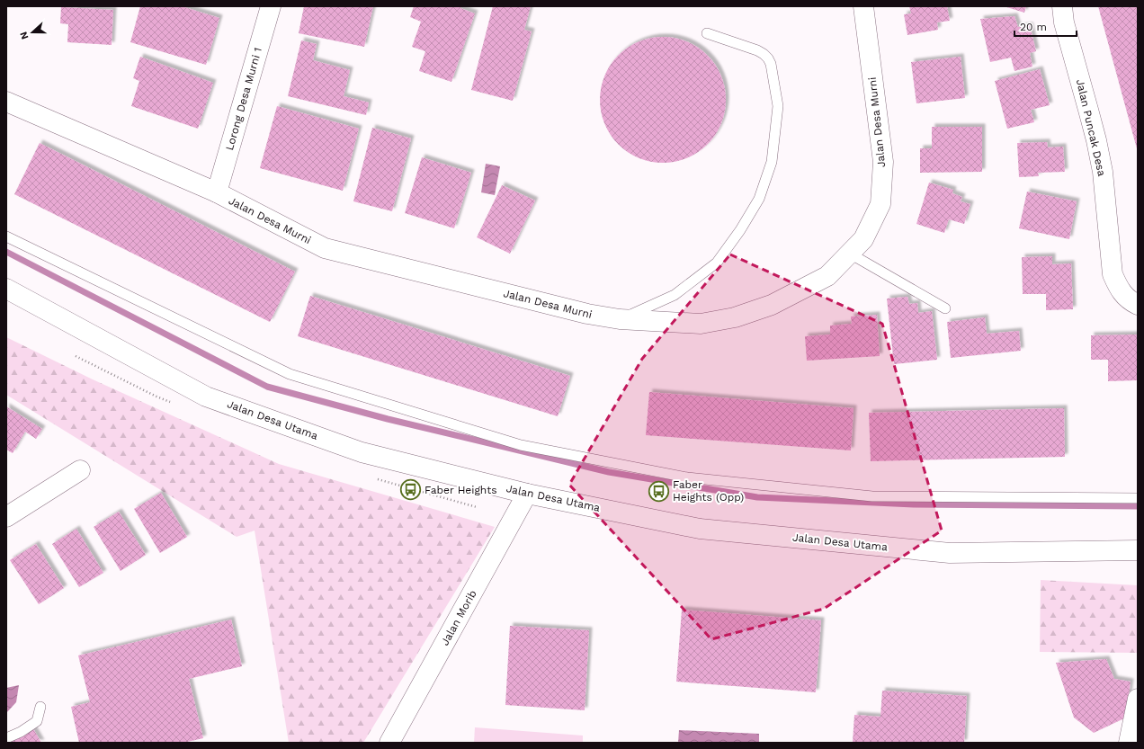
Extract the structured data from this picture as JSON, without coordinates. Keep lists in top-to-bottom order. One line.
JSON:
{"streets":{"street":["Lorong Desa Murni 1","Jalan Desa Murni","Jalan Puncak Desa","Jalan Desa Utama","Jalan Morib"]},"crossings":[["Lorong Desa Murni 1","Jalan Desa Murni"],["Jalan Desa Utama","Jalan Morib"]],"places":{"bus stop":["Faber Heights","Faber Heights (Opp)"]},"scale_bar":"20 m","north":"left"}
